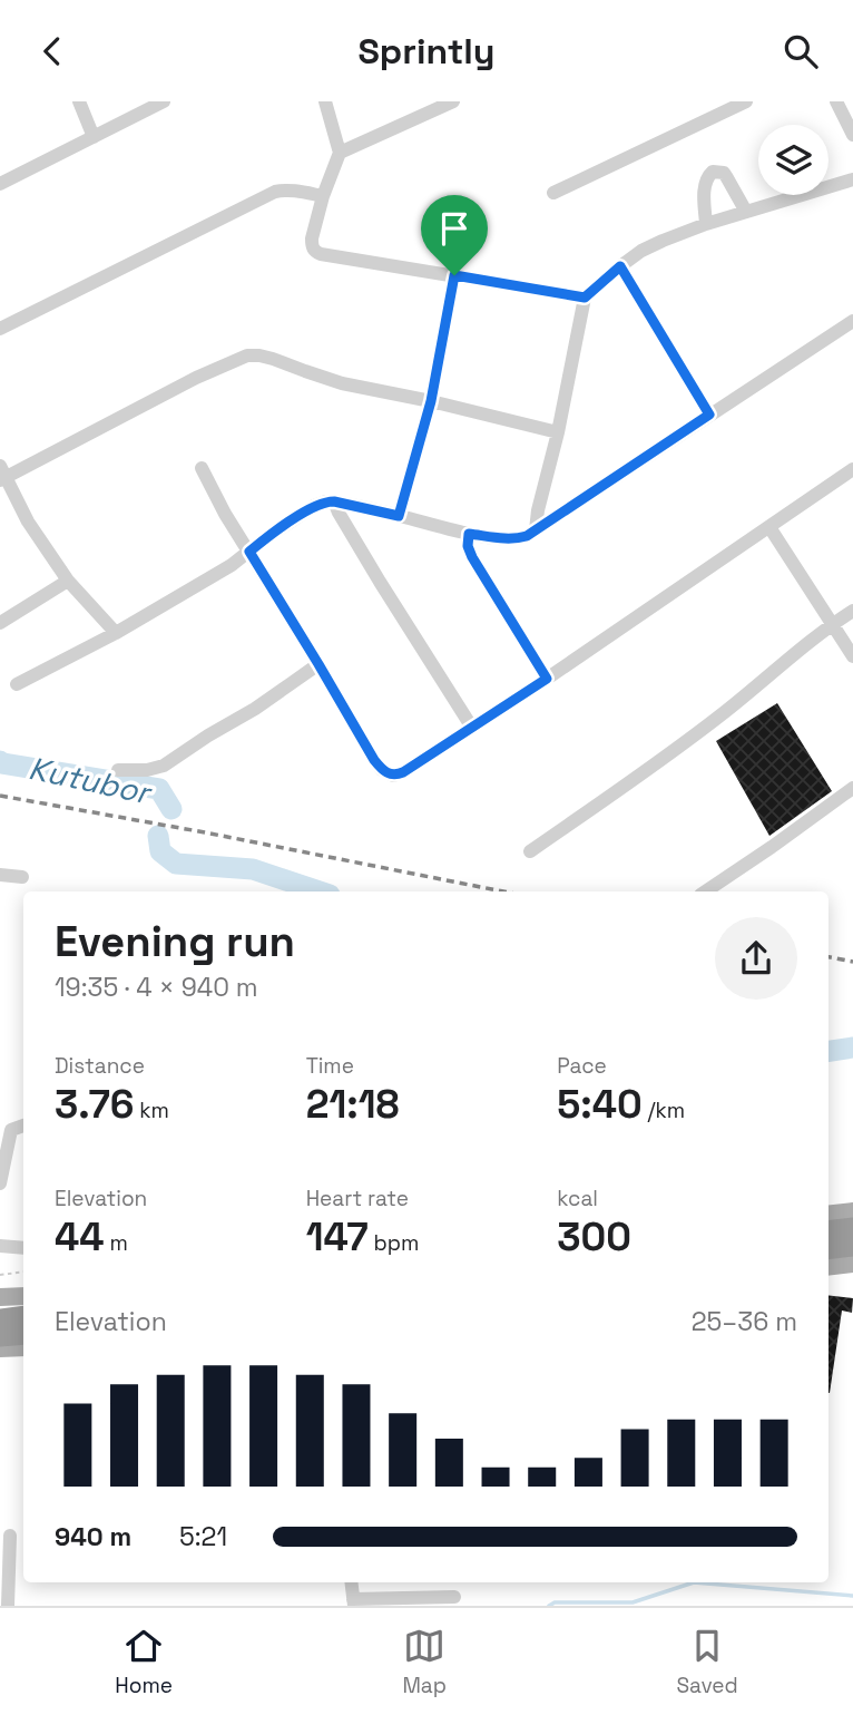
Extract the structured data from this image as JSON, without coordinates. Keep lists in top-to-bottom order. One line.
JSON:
{"water":["Kutubor"],"page":{"header":"Sprintly","heading":["Evening run","19:35 · 4 × 940 m"],"stats":[["Distance","3.76 km"],["Time","21:18"],["Pace","5:40 /km"],["Elevation","44 m"],["Heart rate","147 bpm"],["kcal","300"]],"chart":["Elevation","25–36 m"],"list":[{"name":"940 m","note":"5:21"}],"tabs":["Home","Map","Saved"]}}
